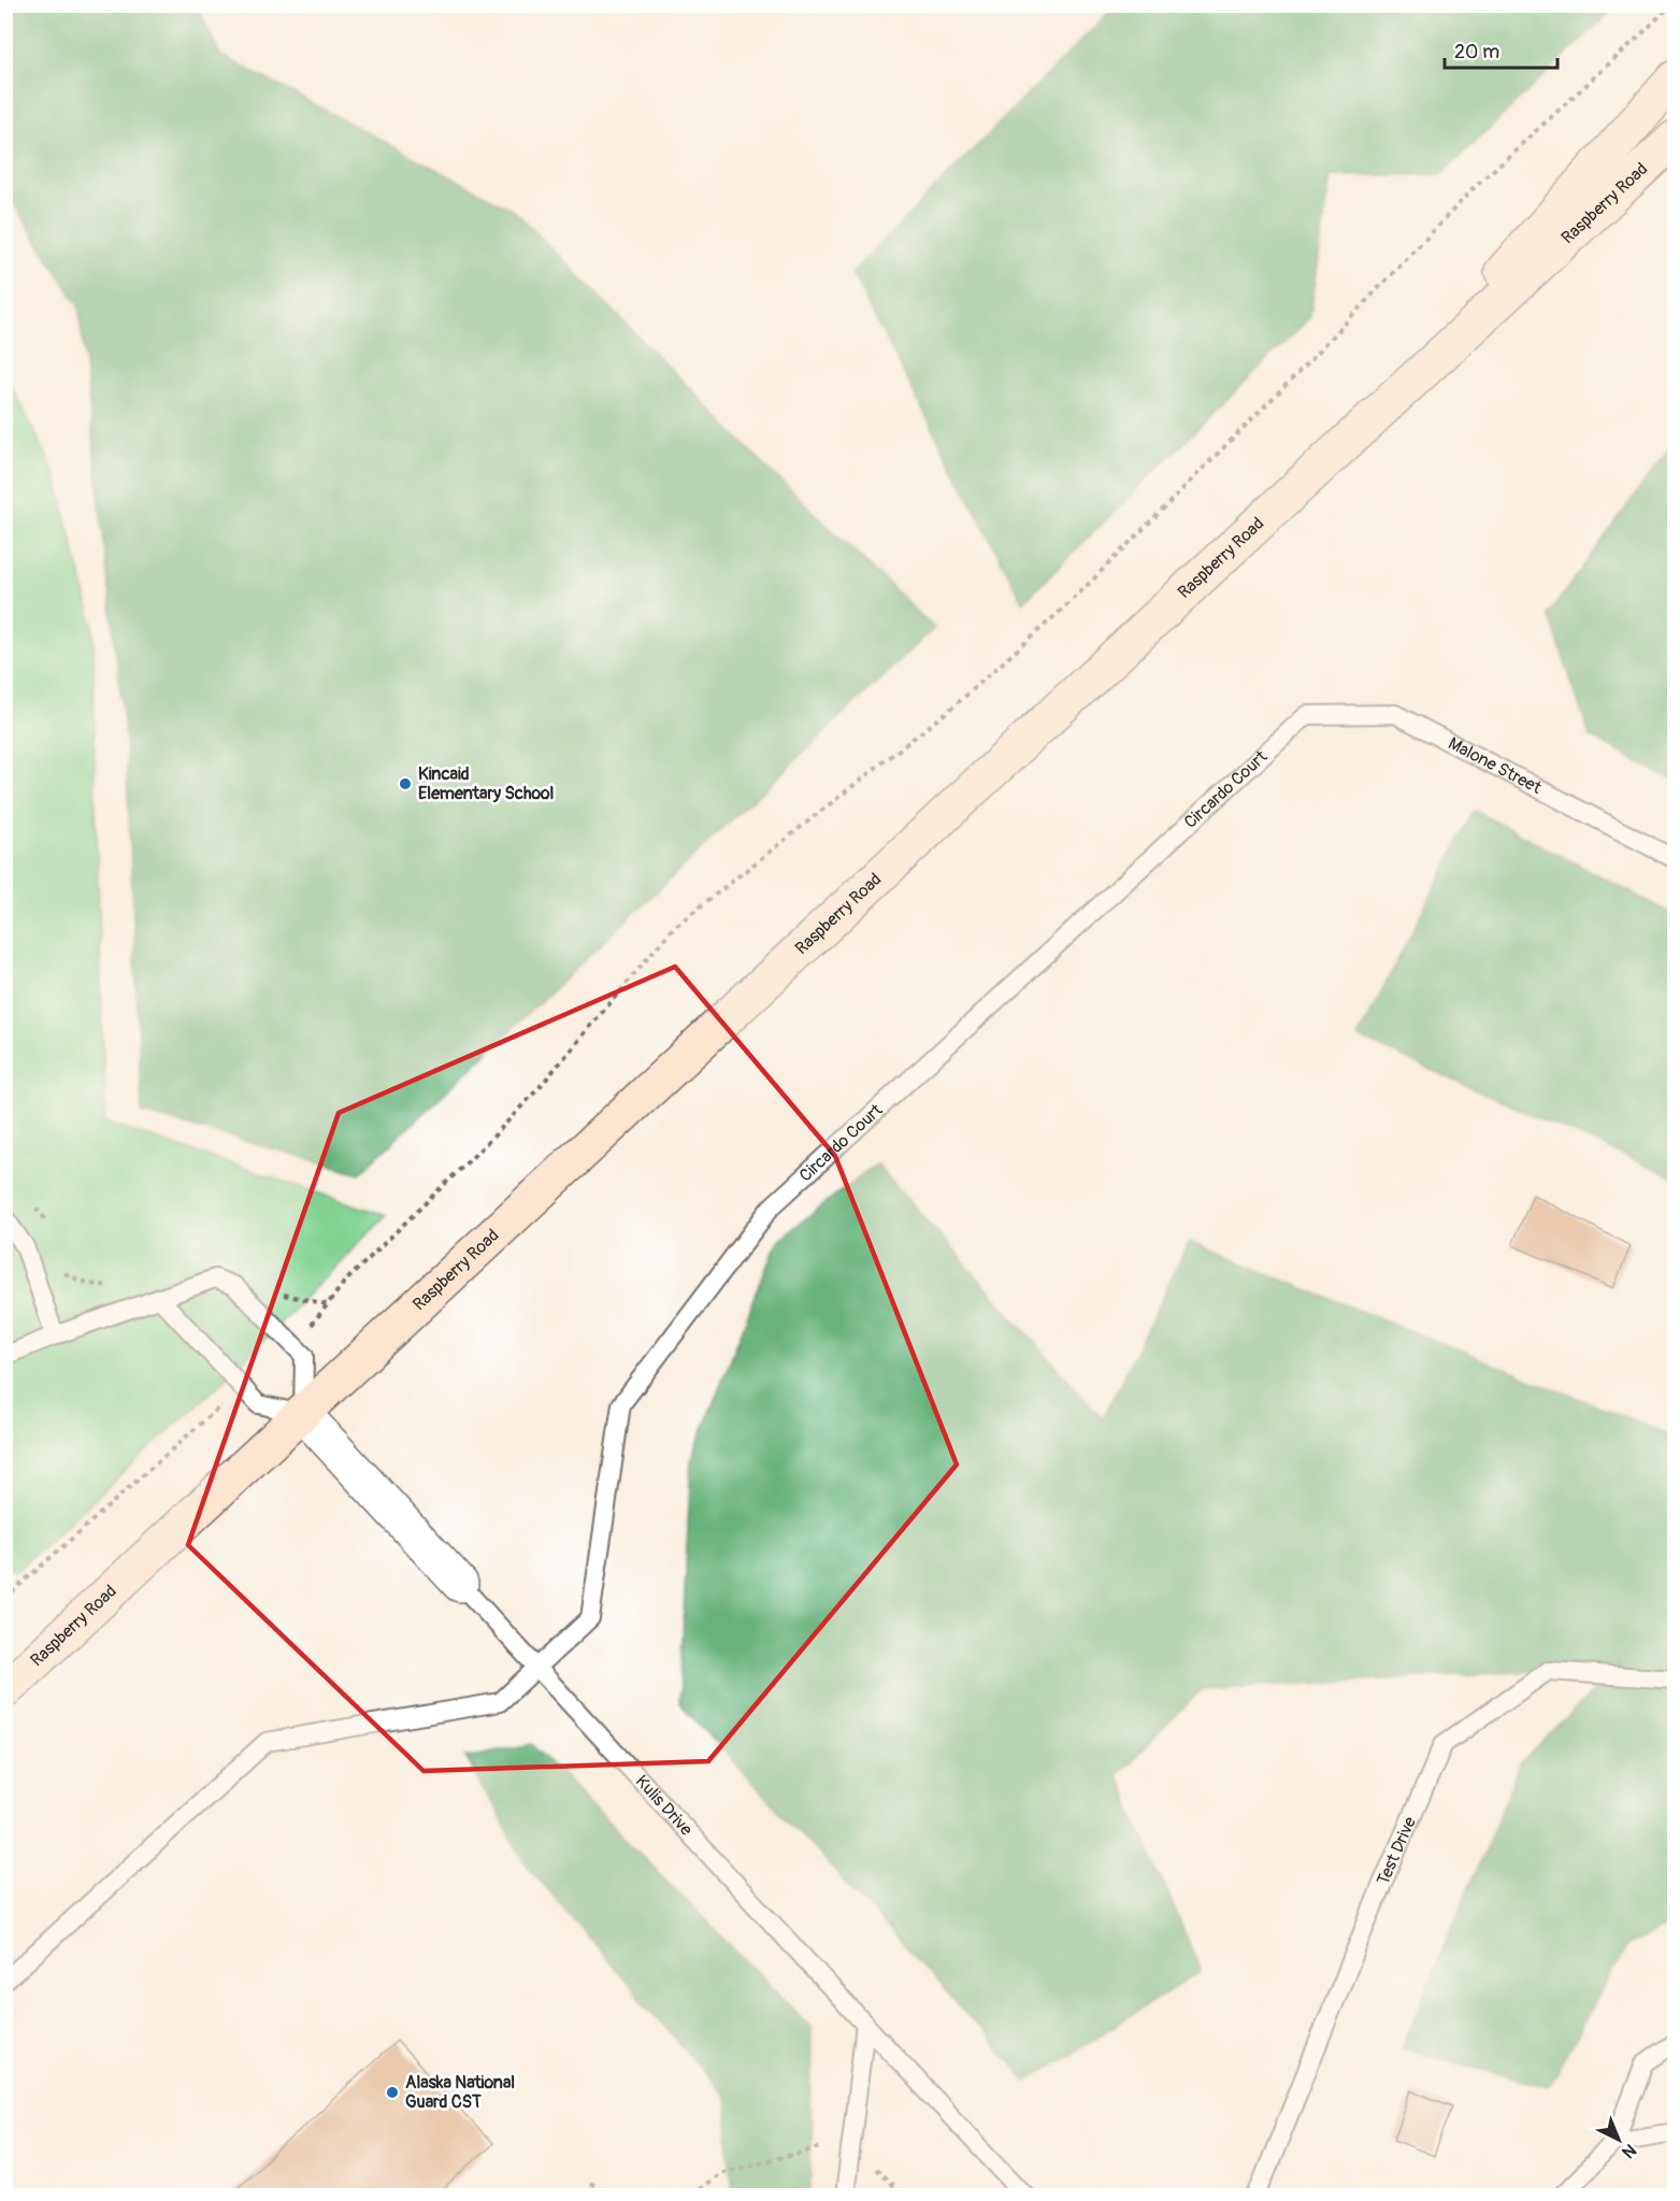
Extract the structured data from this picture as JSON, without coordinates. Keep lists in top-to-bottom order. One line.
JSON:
{"streets":{"main road":["Raspberry Road"],"street":["Kulis Drive"],"lane":["Malone Street","Circardo Court","Test Drive"]},"crossings":[["Raspberry Road","Kulis Drive"],["Malone Street","Circardo Court"],["Circardo Court","Kulis Drive"]],"places":["Kincaid Elementary School","Alaska National Guard CST"],"scale_bar":"20 m","north":"bottom right"}
